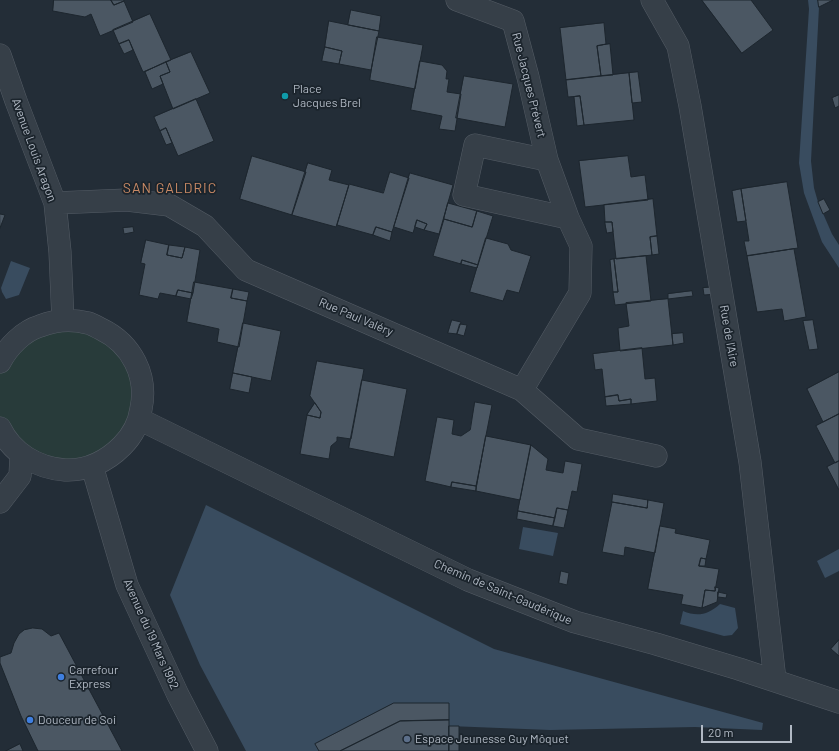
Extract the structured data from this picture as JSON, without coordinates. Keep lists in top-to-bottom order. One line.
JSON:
{"streets":{"street":["Rue Jacques Prévert","Avenue Louis Aragon","Rue Paul Valéry","Rue de l'Aire","Chemin de Saint-Gaudérique","Avenue du 19 Mars 1962"]},"crossings":[["Rue Jacques Prévert","Rue Paul Valéry"],["Avenue Louis Aragon","Rue Paul Valéry"],["Rue de l'Aire","Chemin de Saint-Gaudérique"]],"districts":["SAN GALDRIC"],"places":["Place Jacques Brel","Carrefour Express","Douceur de Soi","Espace Jeunesse Guy Môquet"],"scale_bar":"20 m"}
